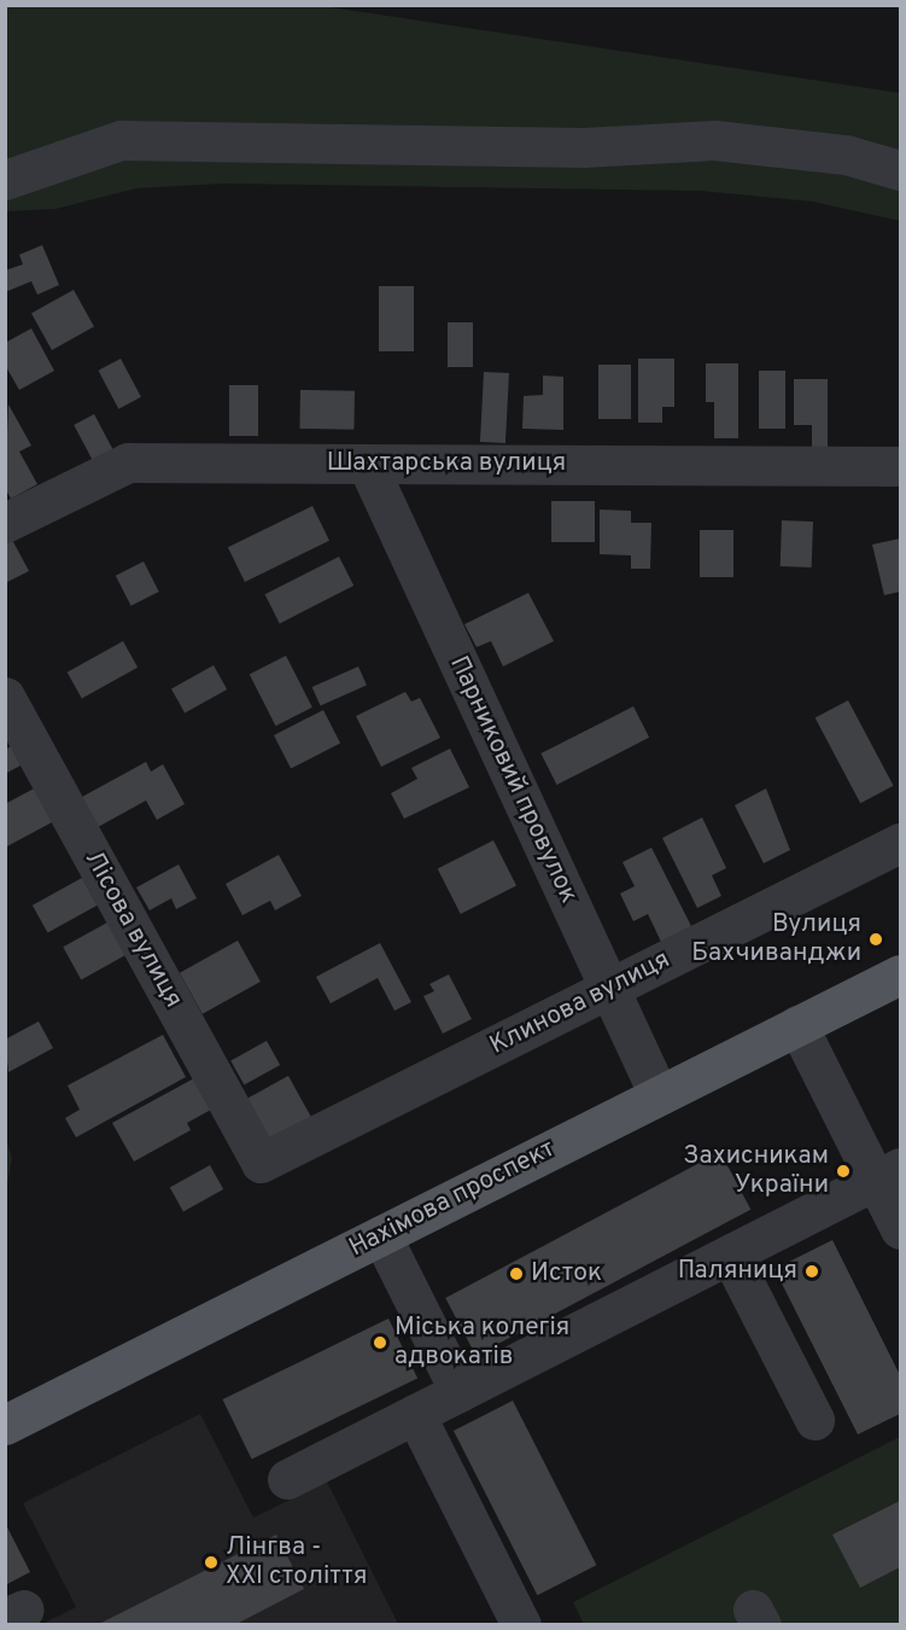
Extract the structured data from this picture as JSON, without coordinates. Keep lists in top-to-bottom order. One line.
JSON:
{"streets":{"main road":["Нахімова проспект"],"street":["Шахтарська вулиця","Парниковий провулок","Лісова вулиця","Клинова вулиця"]},"crossings":[["Шахтарська вулиця","Парниковий провулок"],["Парниковий провулок","Клинова вулиця"],["Парниковий провулок","Нахімова проспект"],["Лісова вулиця","Клинова вулиця"]],"places":["Вулиця Бахчиванджи","Захисникам України","Паляниця","Исток","Міська колегія адвокатів","Лінгва - XXI століття"]}
